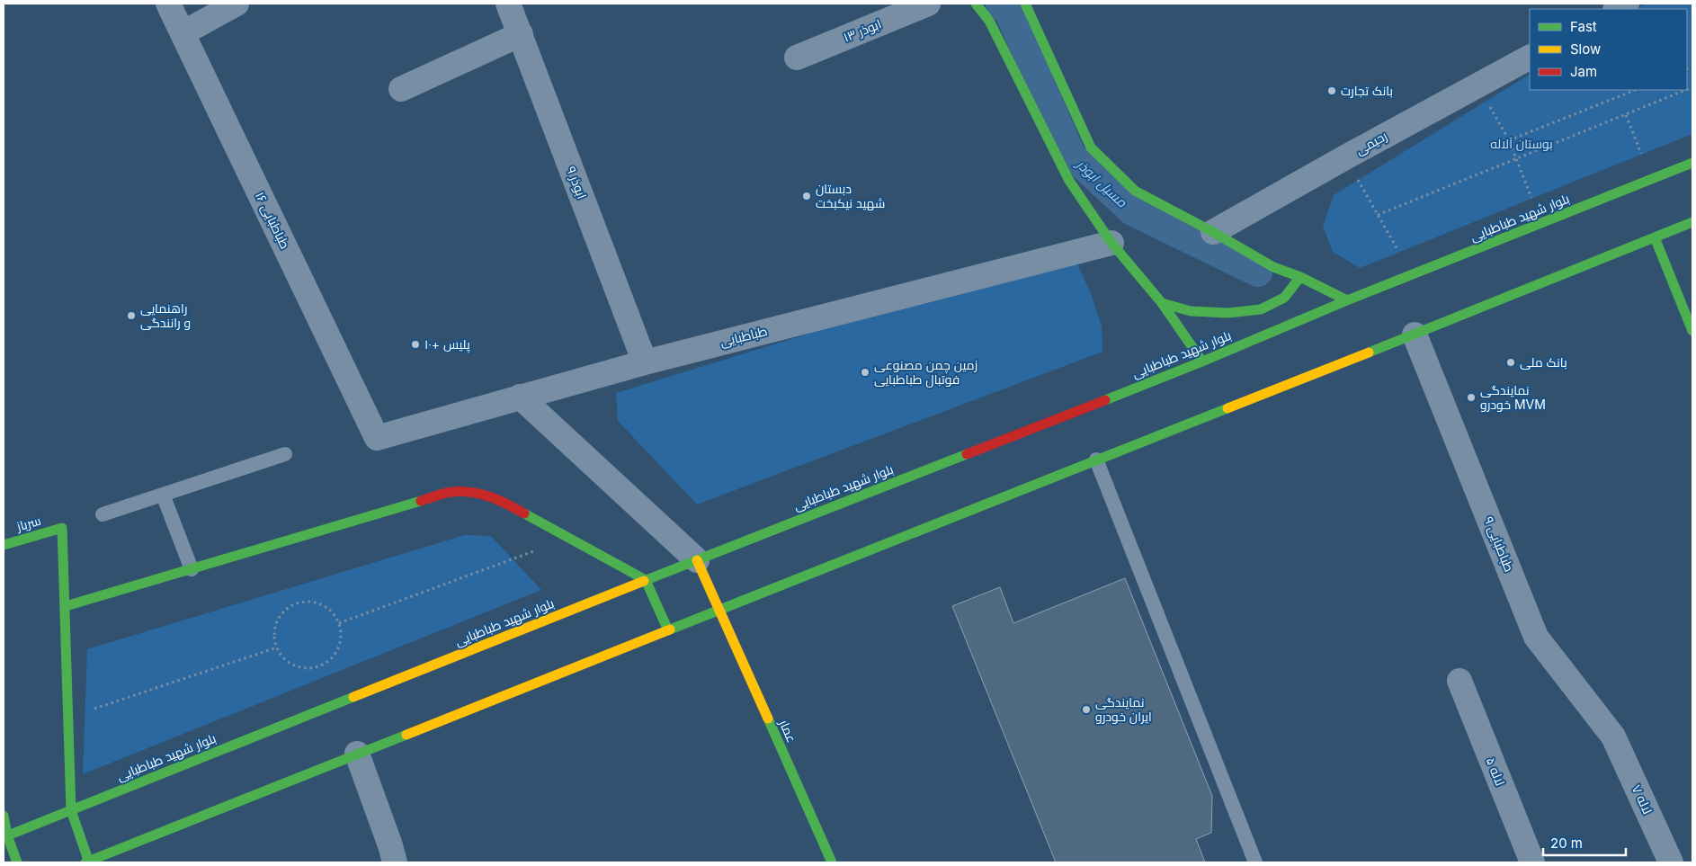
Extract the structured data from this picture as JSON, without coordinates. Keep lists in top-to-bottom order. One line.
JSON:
{"streets":{"main road":["بلوار شهید طباطبایی","سرباز","عمار"],"street":["ابوذر ۱۳","رحیمی","ابوذر ۹","طباطبایی ۱۶","طباطبایی","طباطبایی ۹","لاله ۵","لاله ۷"]},"crossings":[["ابوذر ۹","طباطبایی"],["بلوار شهید طباطبایی","عمار"],["طباطبایی ۱۶","طباطبایی"],["طباطبایی ۹","لاله ۷"]],"water":["مسیل ابوذر"],"parks":["بوستان آلاله"],"places":["بانک تجارت","دبستان شهید نیکبخت","راهنمایی و رانندگی","پلیس +۱۰","بانک ملی","زمین چمن مصنوعی فوتبال طباطبایی","نمایندگی خودرو MVM","نمایندگی ایران خودرو"],"legend":["Fast","Slow","Jam"],"scale_bar":"20 m"}
